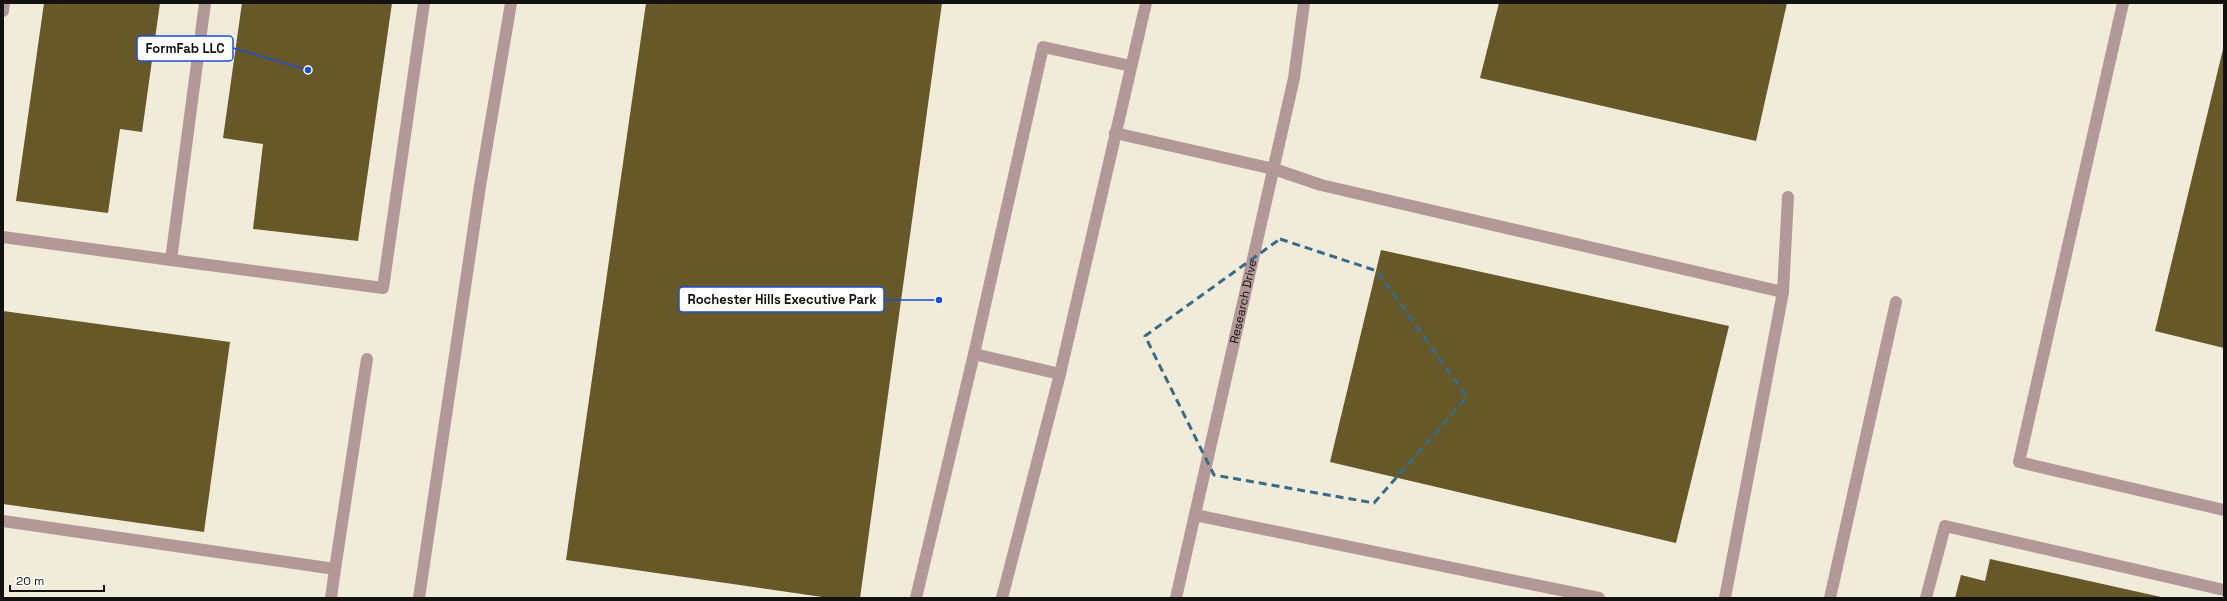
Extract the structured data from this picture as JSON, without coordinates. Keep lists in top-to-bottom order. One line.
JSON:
{"streets":{"street":["Research Drive"]},"places":["FormFab LLC","Rochester Hills Executive Park"],"scale_bar":"20 m"}
